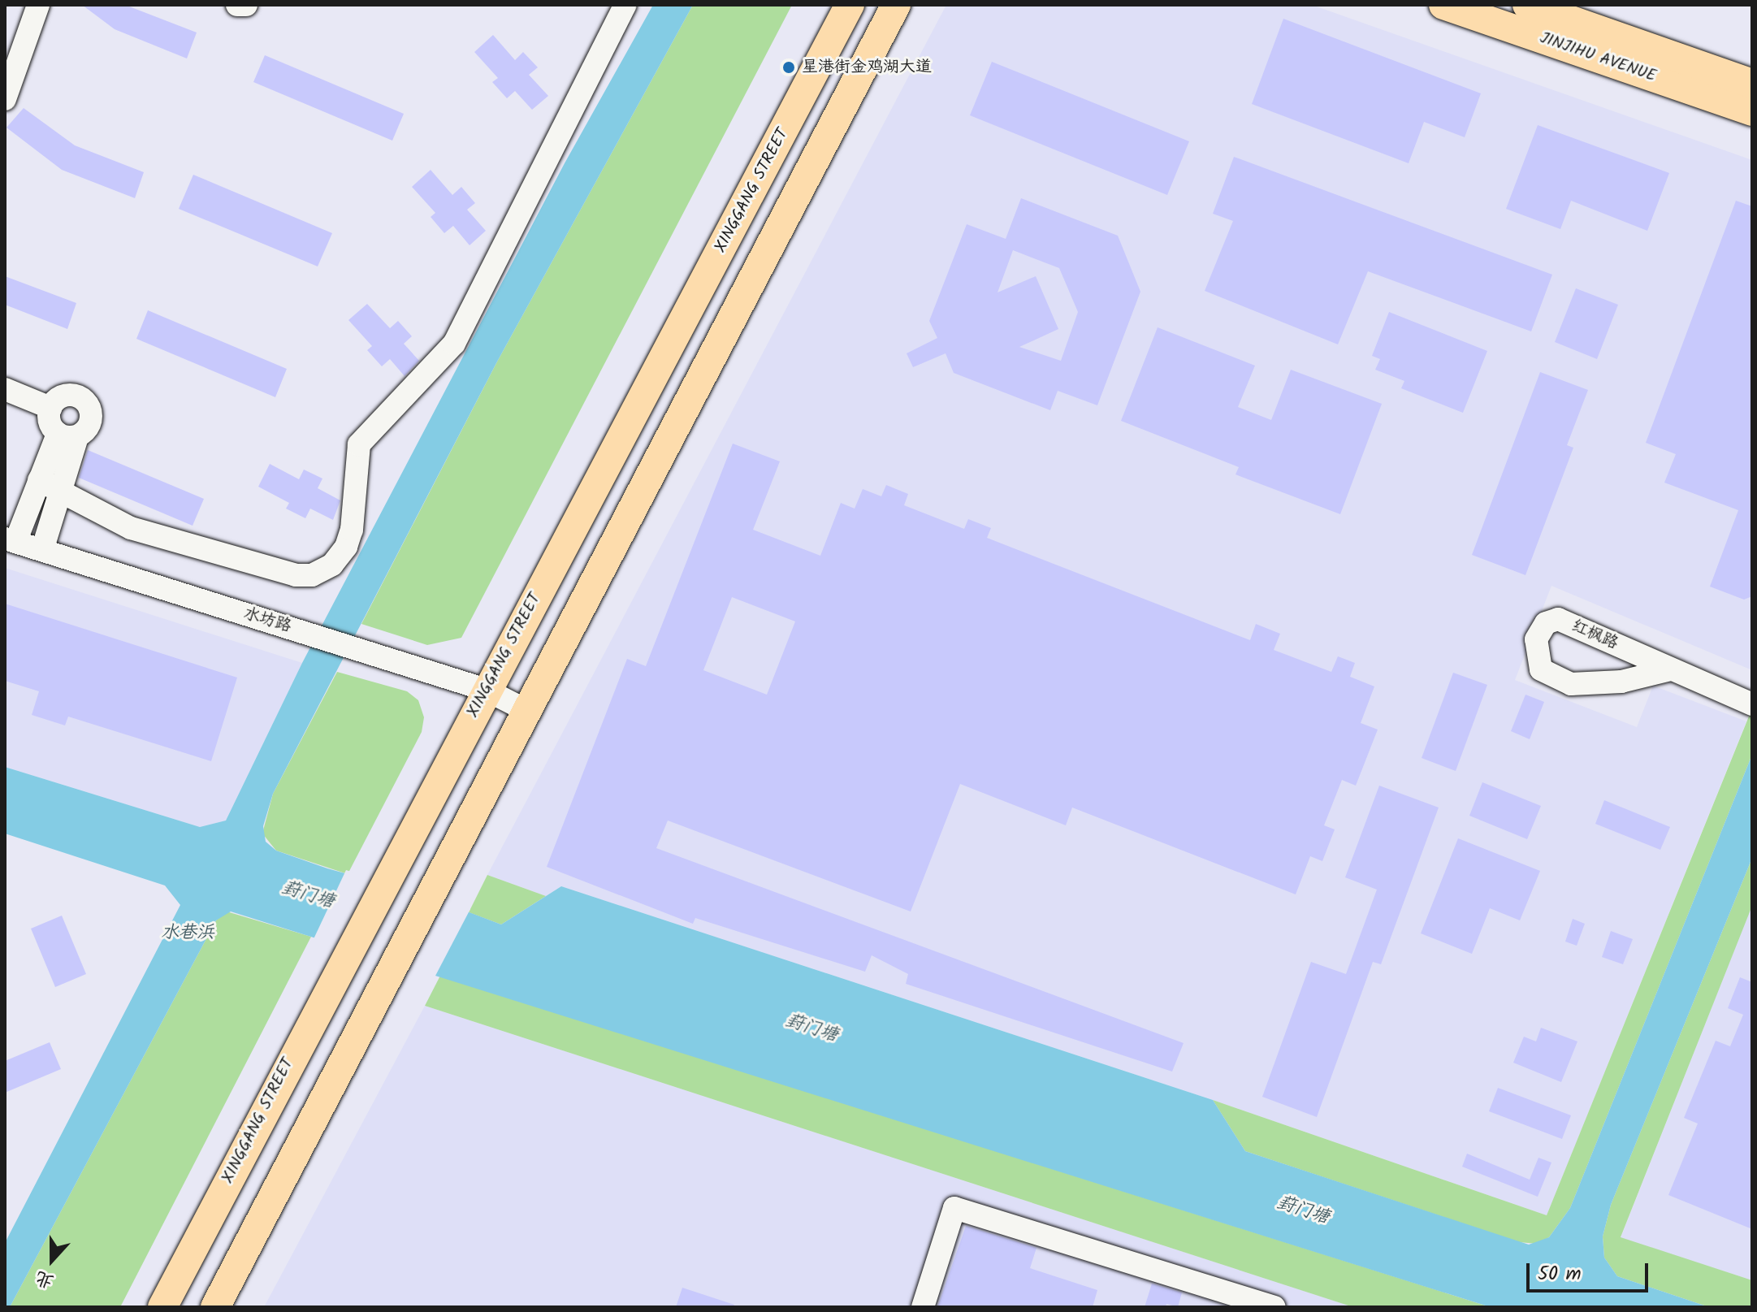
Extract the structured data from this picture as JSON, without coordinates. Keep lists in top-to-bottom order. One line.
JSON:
{"streets":{"main road":["JINJIHU AVENUE","XINGGANG STREET"],"street":["水坊路","红枫路"]},"crossings":[["XINGGANG STREET","水坊路"]],"water":["葑门塘","水巷浜"],"places":["星港街金鸡湖大道"],"scale_bar":"50 m","north":"bottom"}
